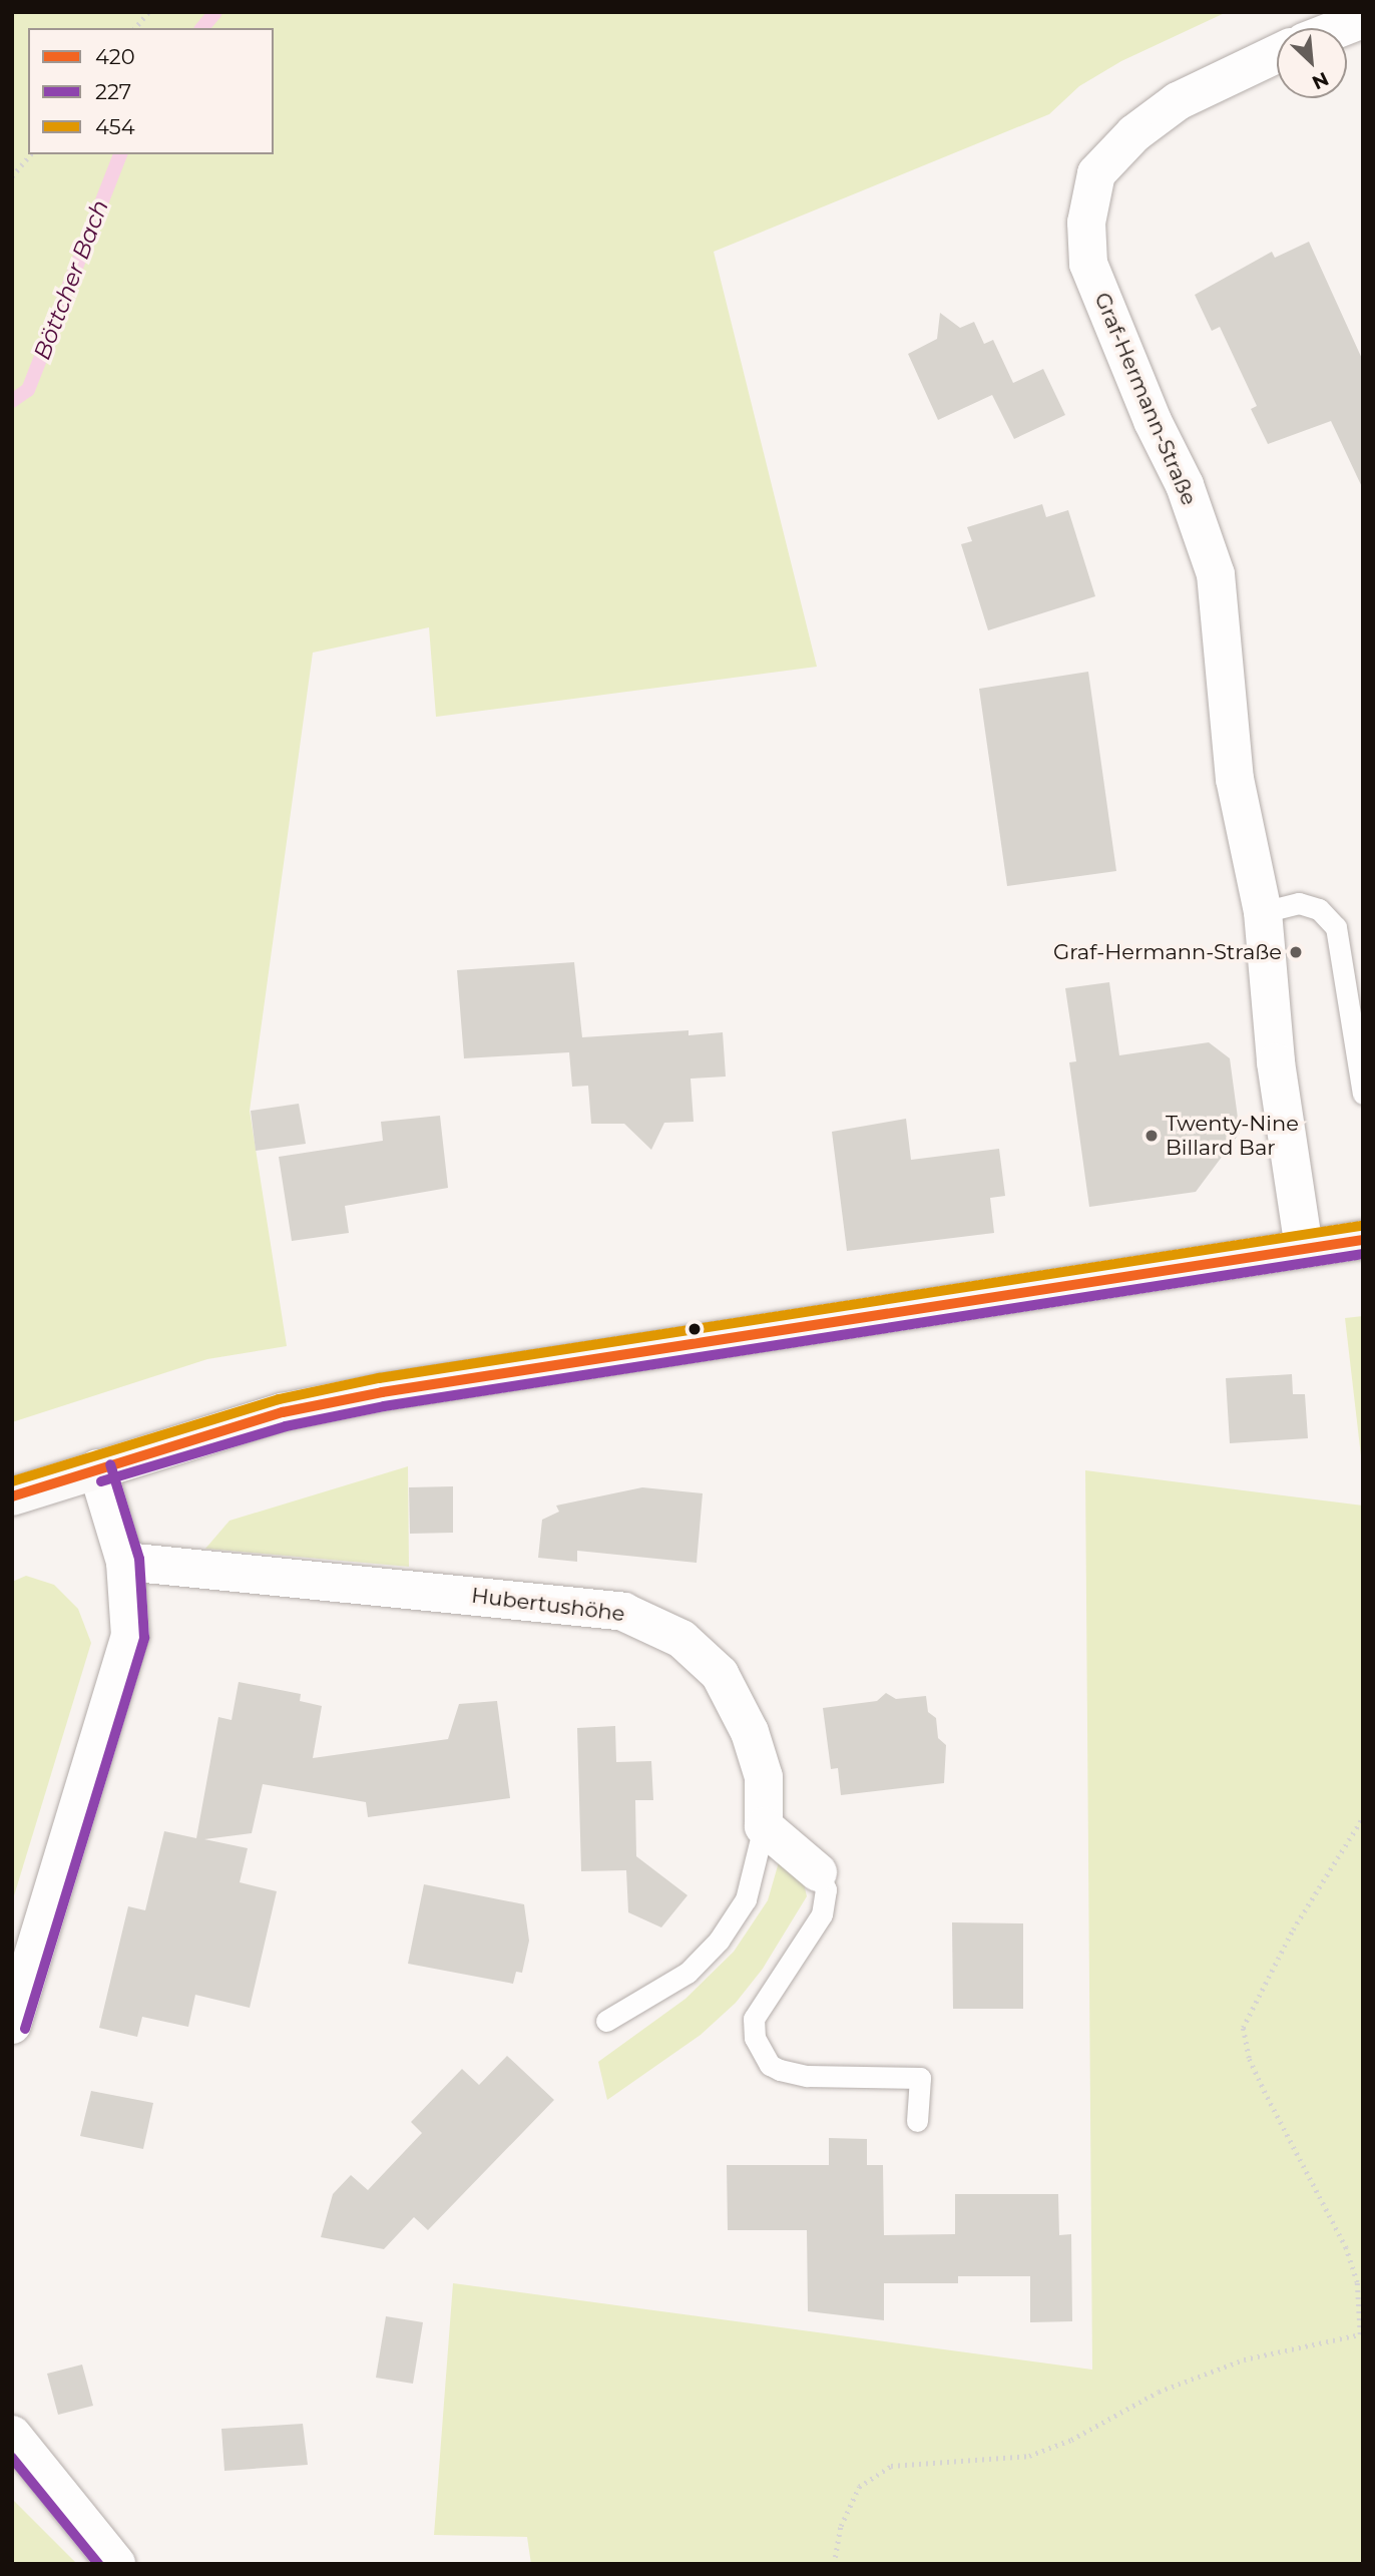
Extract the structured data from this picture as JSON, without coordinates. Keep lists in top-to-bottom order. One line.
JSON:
{"streets":{"street":["Graf-Hermann-Straße","Hubertushöhe"]},"water":["Böttcher Bach"],"places":["Graf-Hermann-Straße","Twenty-Nine Billard Bar"],"lines":["transit line 454","transit line 420","transit line 227"],"legend":["420","227","454"],"north":"bottom right"}
